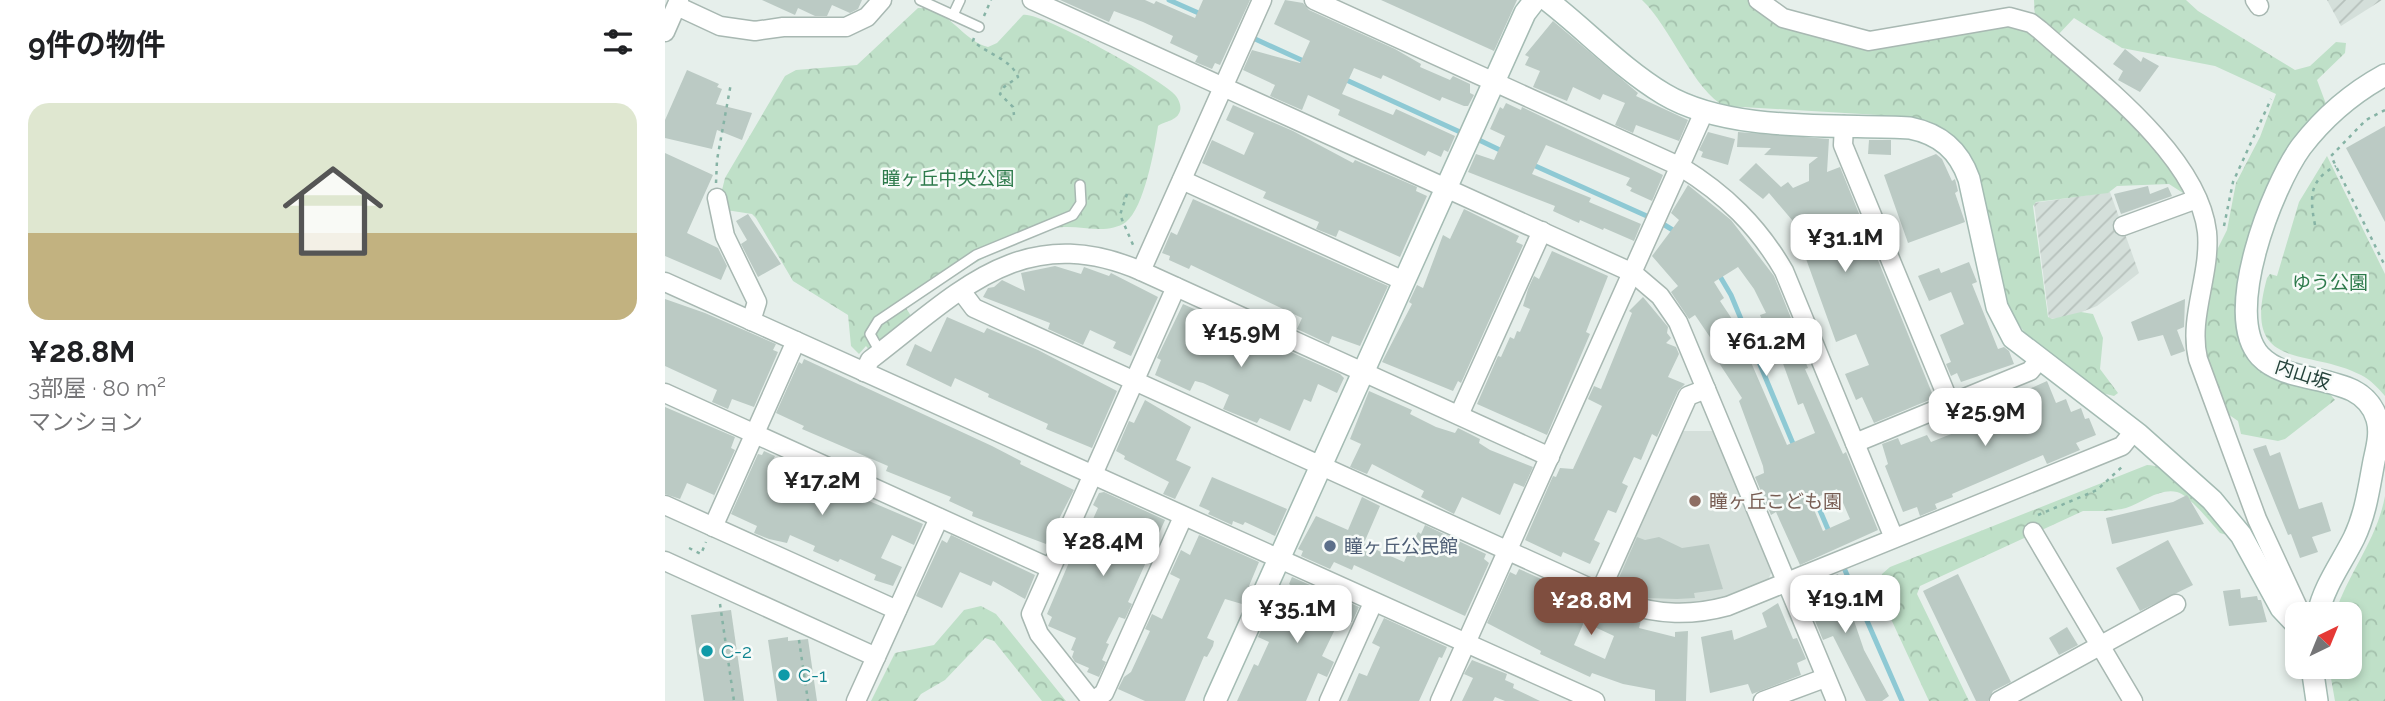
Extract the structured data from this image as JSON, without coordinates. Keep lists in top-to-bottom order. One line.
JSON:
{"streets":{"street":["内山坂"]},"parks":["瞳ヶ丘中央公園","ゆう公園"],"places":["瞳ヶ丘こども園","瞳ヶ丘公民館","C-2","C-1"],"north":"top right","page":{"heading":"9件の物件","list":[{"name":"¥28.8M","note":"3部屋 · 80 m² · マンション"}],"price":["¥31.1M","¥15.9M","¥61.2M","¥25.9M","¥17.2M","¥28.4M","¥19.1M","¥28.8M","¥35.1M"]}}
